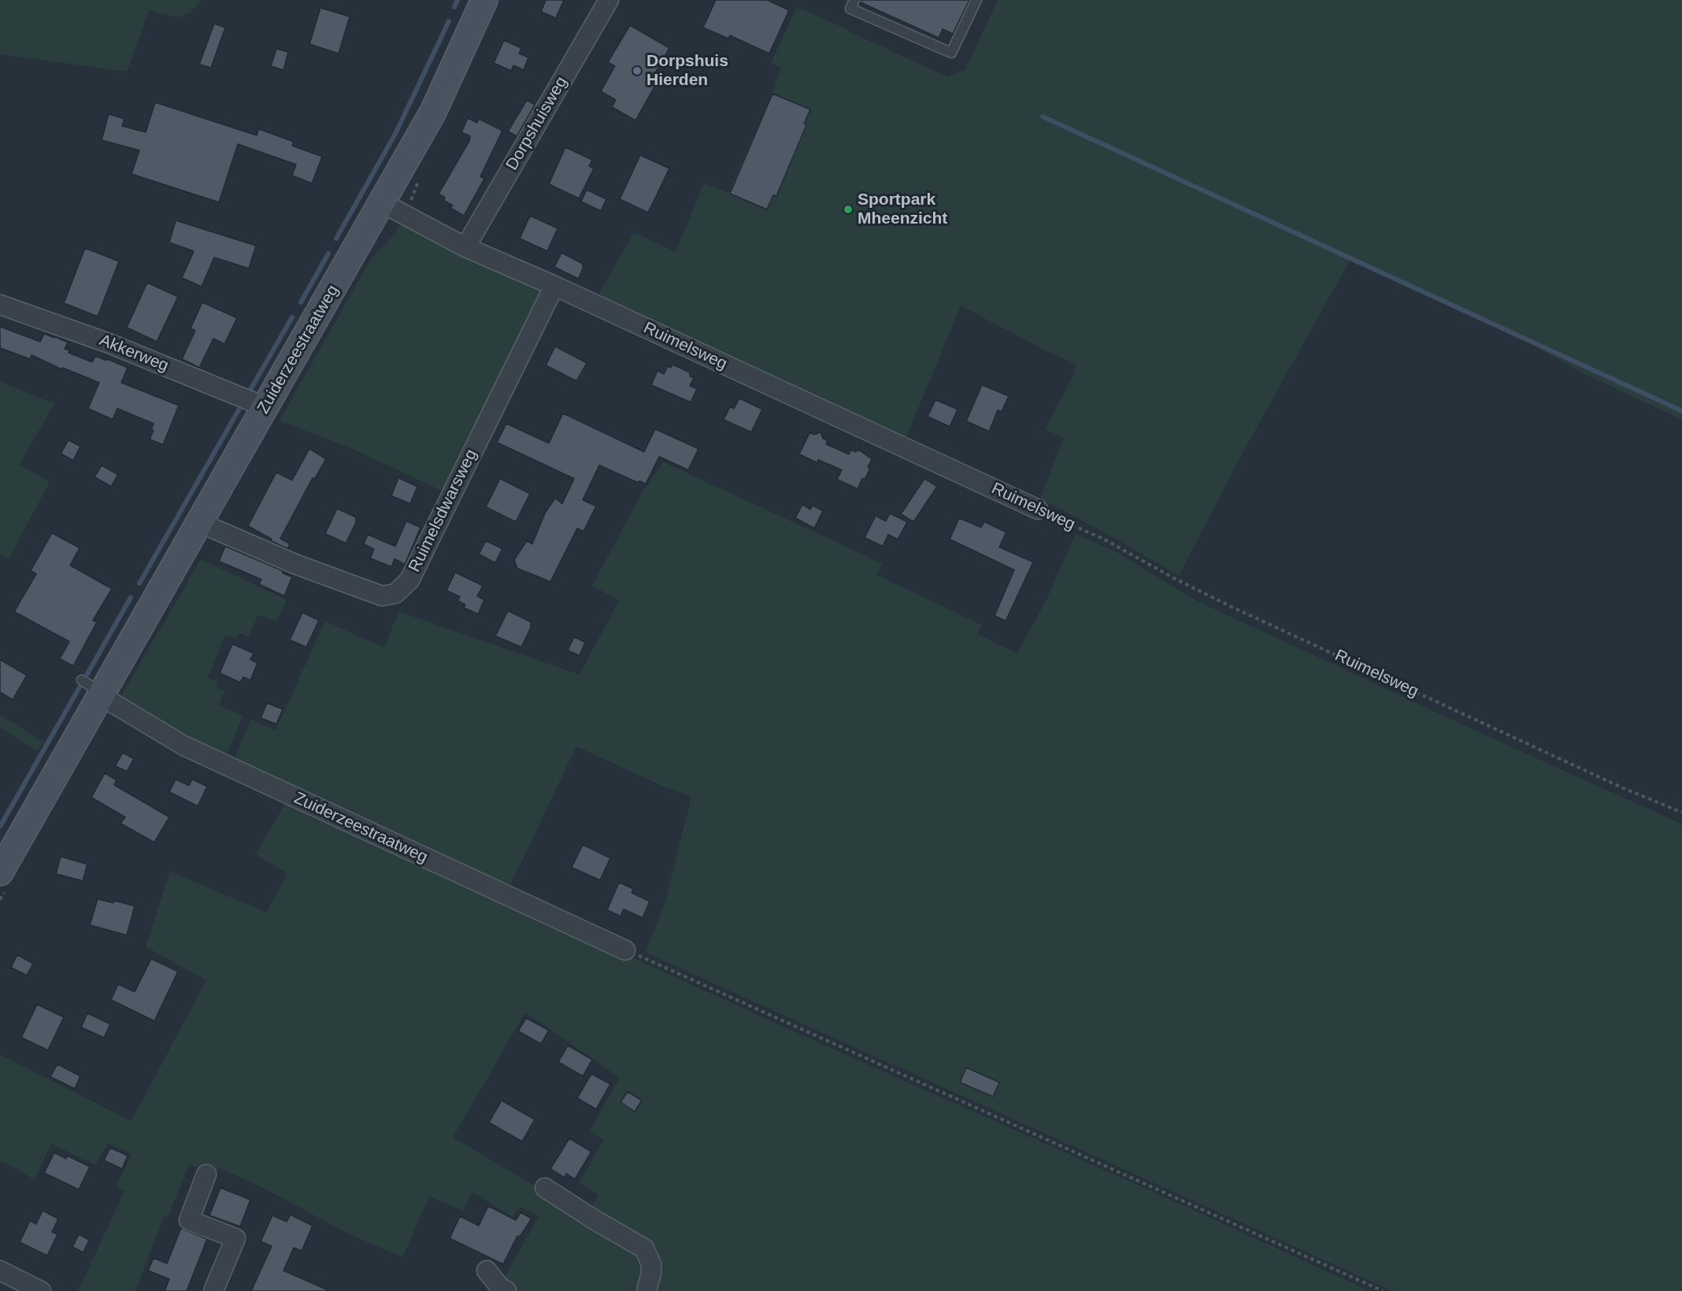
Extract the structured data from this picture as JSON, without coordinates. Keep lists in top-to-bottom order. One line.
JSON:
{"streets":{"main road":["Zuiderzeestraatweg"],"street":["Dorpshuisweg","Ruimelsweg","Akkerweg","Ruimelsdwarsweg"]},"crossings":[["Dorpshuisweg","Ruimelsweg"],["Ruimelsweg","Zuiderzeestraatweg"],["Ruimelsweg","Ruimelsdwarsweg"],["Zuiderzeestraatweg","Akkerweg"],["Zuiderzeestraatweg","Ruimelsdwarsweg"]],"places":["Dorpshuis Hierden","Sportpark Mheenzicht"]}
